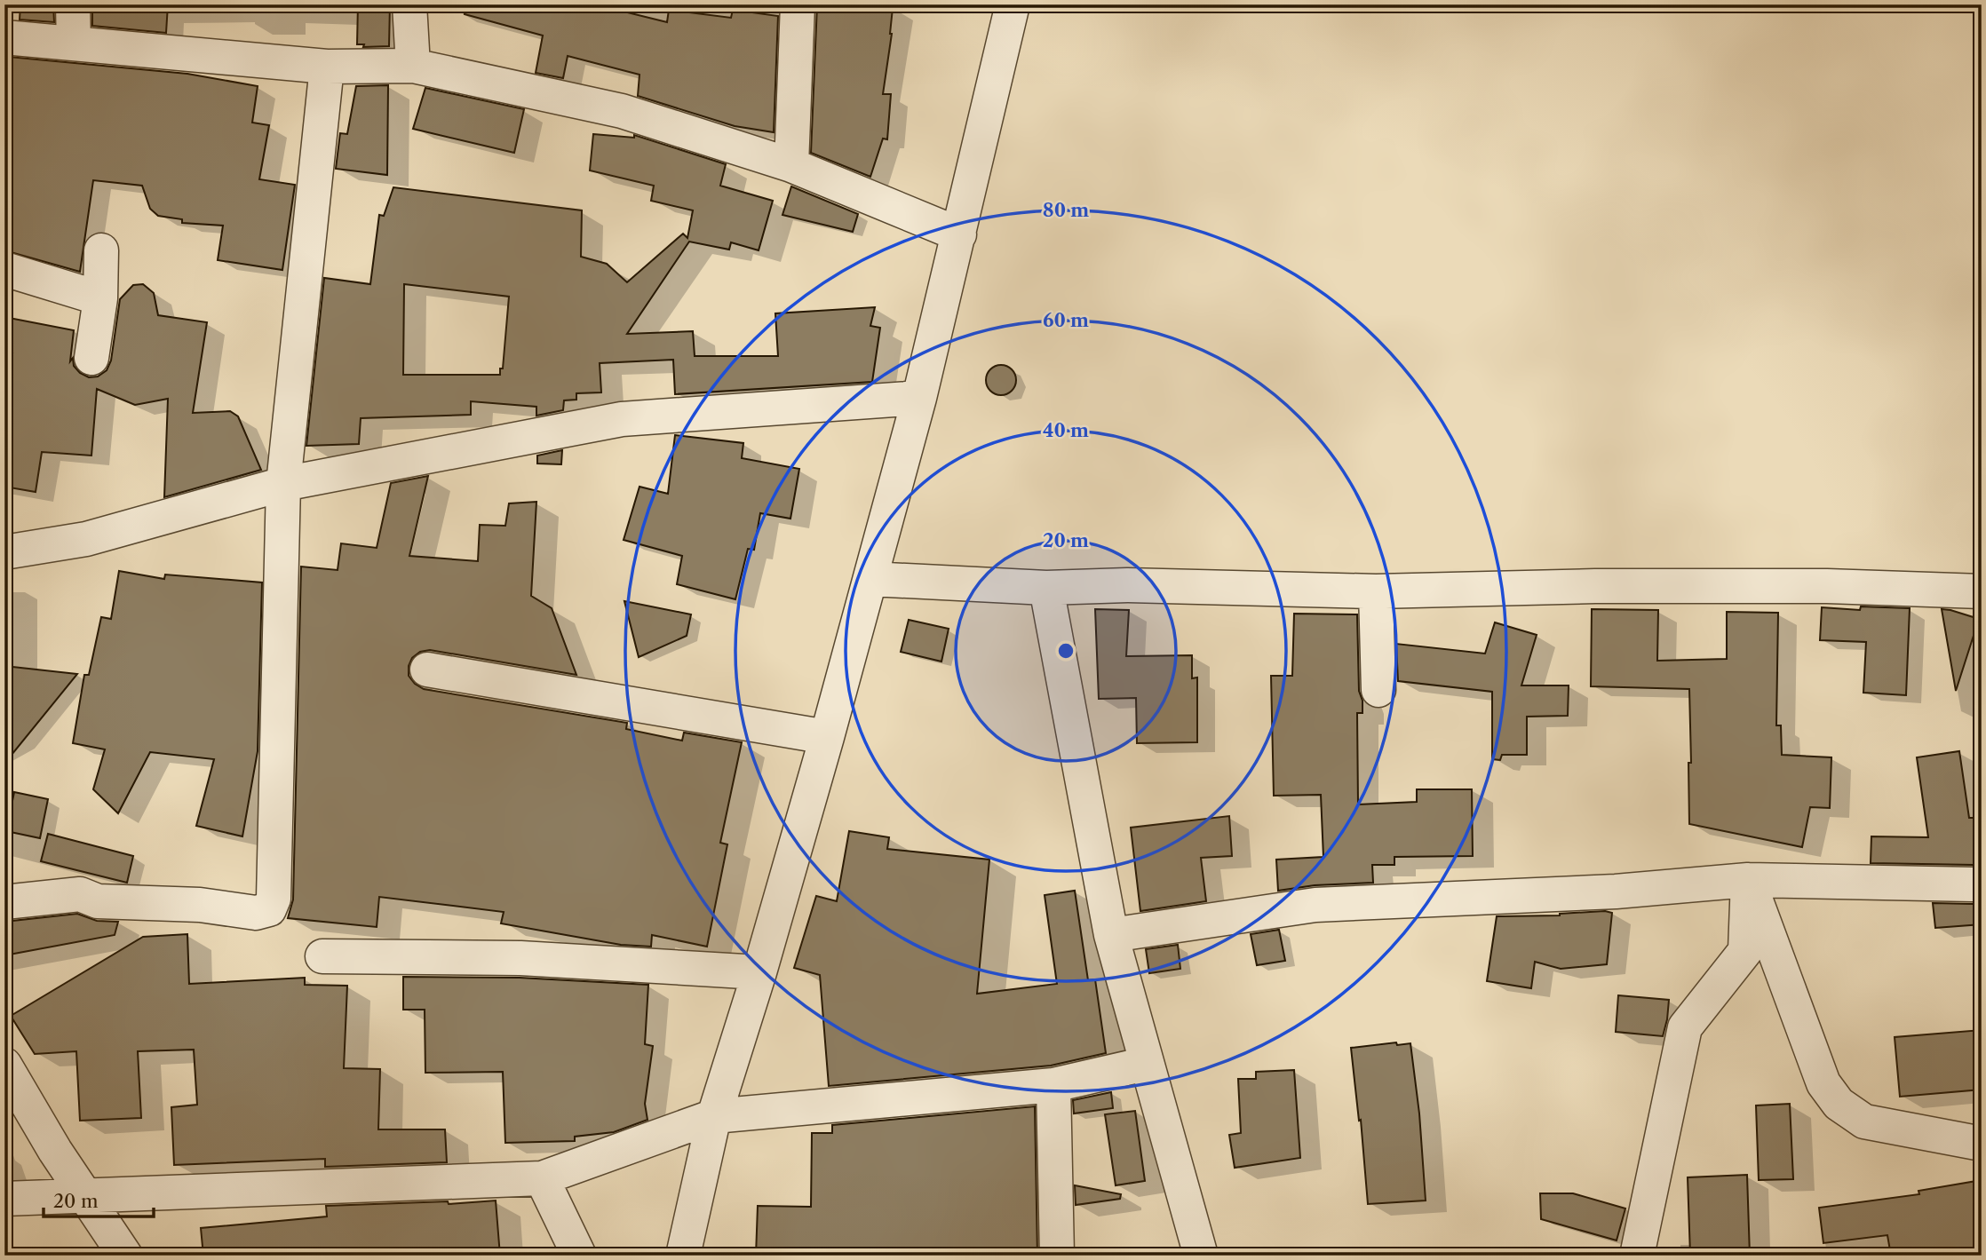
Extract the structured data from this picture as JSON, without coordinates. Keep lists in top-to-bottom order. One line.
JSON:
{"scale_bar":"20 m","rings":["80 m","60 m","40 m","20 m"]}
